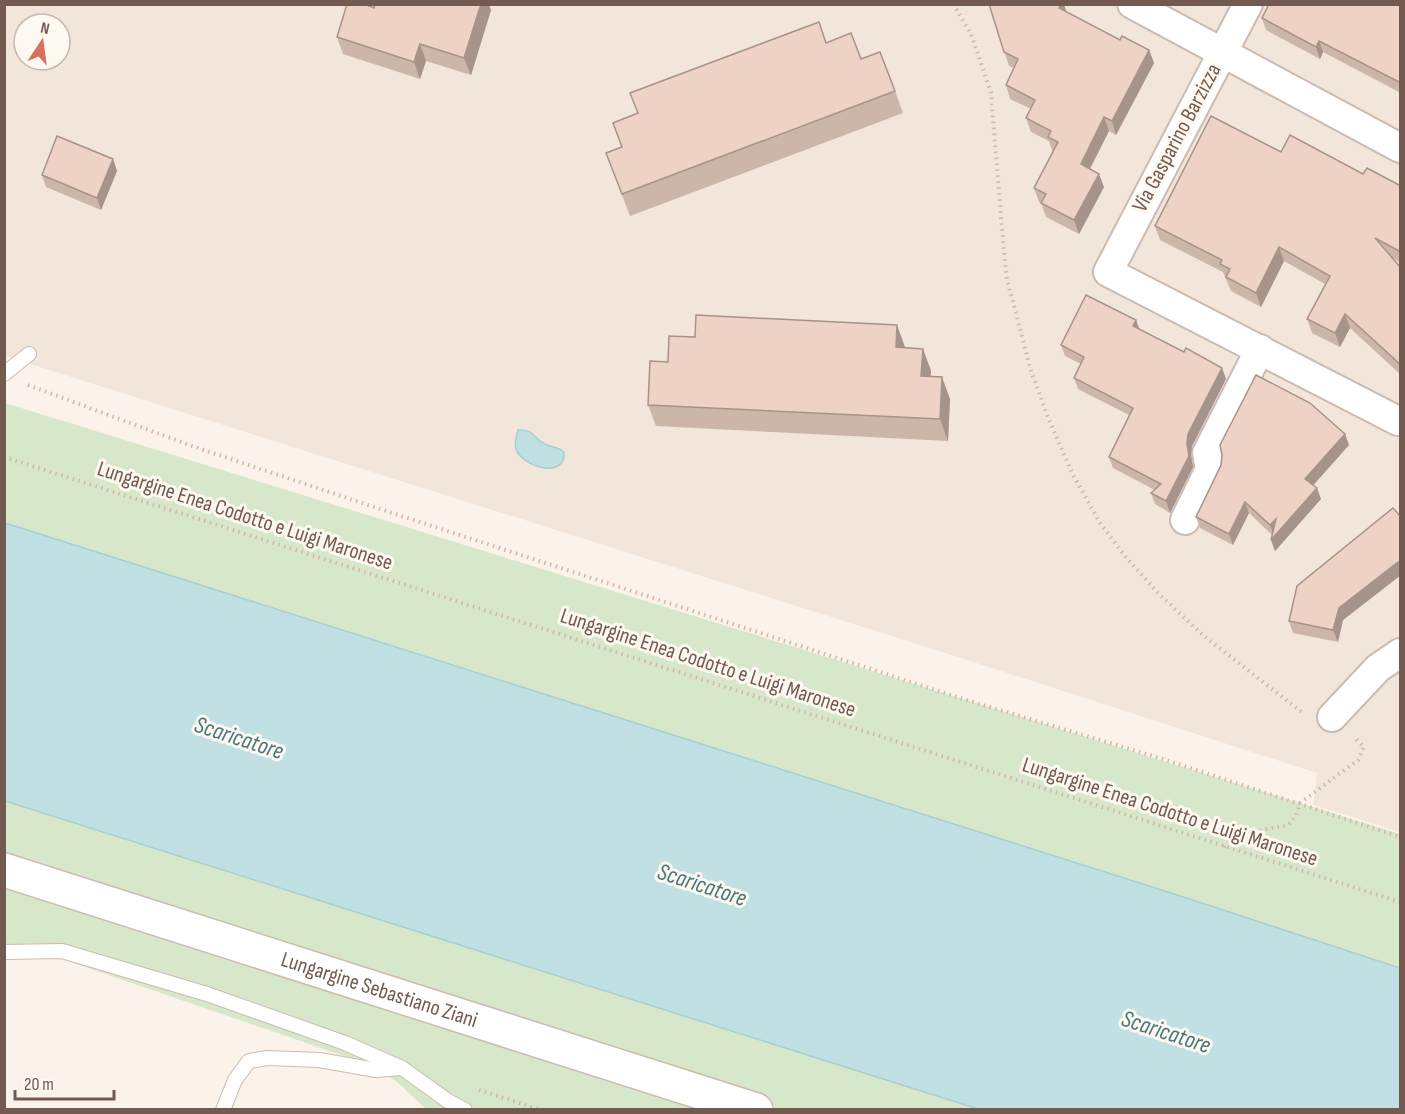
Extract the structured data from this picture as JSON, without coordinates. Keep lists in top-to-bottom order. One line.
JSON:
{"streets":{"street":["Via Gasparino Barzizza","Lungargine Sebastiano Ziani"],"path":["Lungargine Enea Codotto e Luigi Maronese"]},"water":["Scaricatore"],"scale_bar":"20 m","north":"top"}
